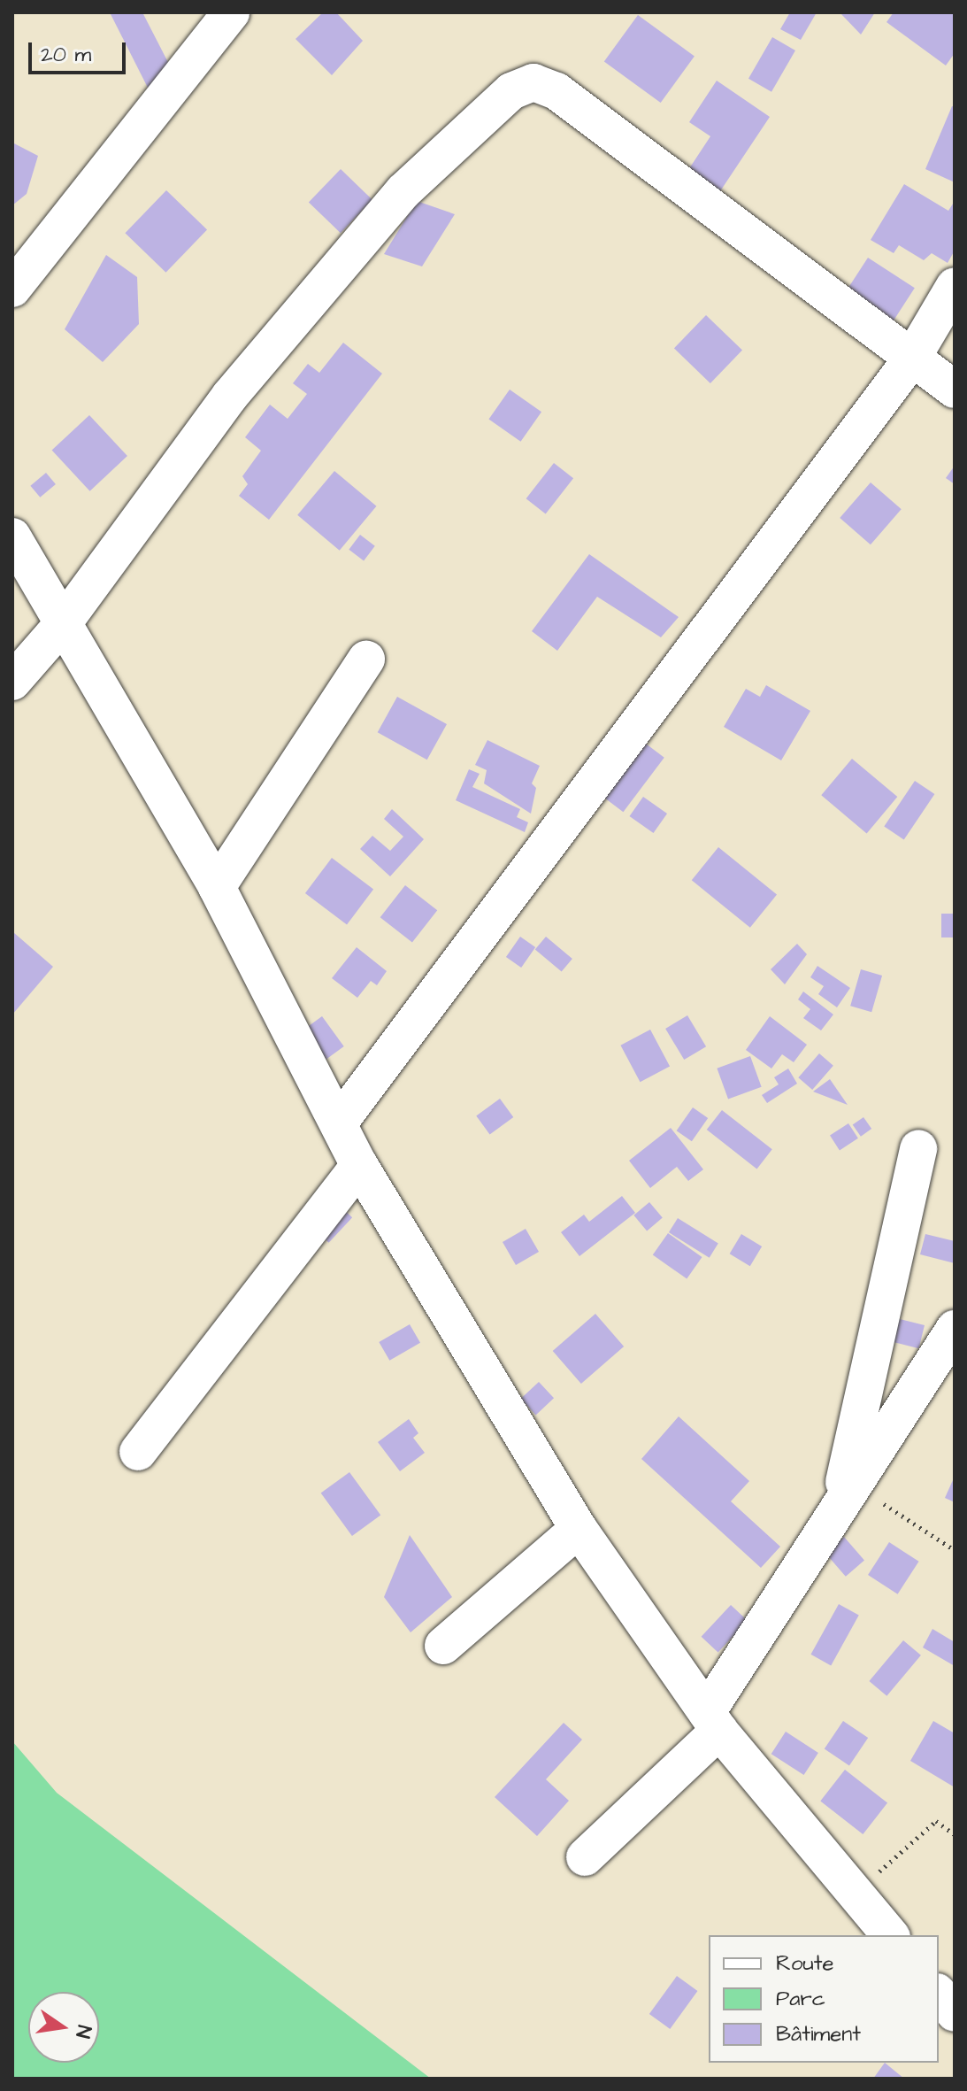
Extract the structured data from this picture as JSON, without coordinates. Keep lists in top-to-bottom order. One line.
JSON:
{"legend":["Route","Parc","Bâtiment"],"scale_bar":"20 m","north":"right"}
